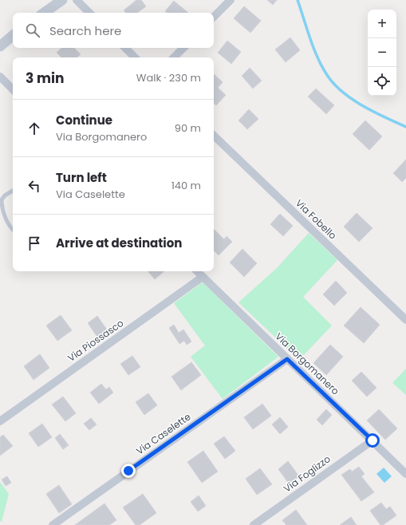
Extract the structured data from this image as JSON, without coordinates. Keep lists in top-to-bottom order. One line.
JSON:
{"streets":{"street":["Via Fobello","Via Piossasco","Via Borgomanero","Via Caselette","Via Foglizzo"]},"crossings":[["Via Piossasco","Via Borgomanero"],["Via Borgomanero","Via Caselette"],["Via Borgomanero","Via Foglizzo"]],"page":{"map_buttons":["+","−"],"search":"Search here","heading":["3 min","Walk · 230 m"],"list":[["Continue","Via Borgomanero","90 m"],["Turn left","Via Caselette","140 m"],"Arrive at destination"]}}
